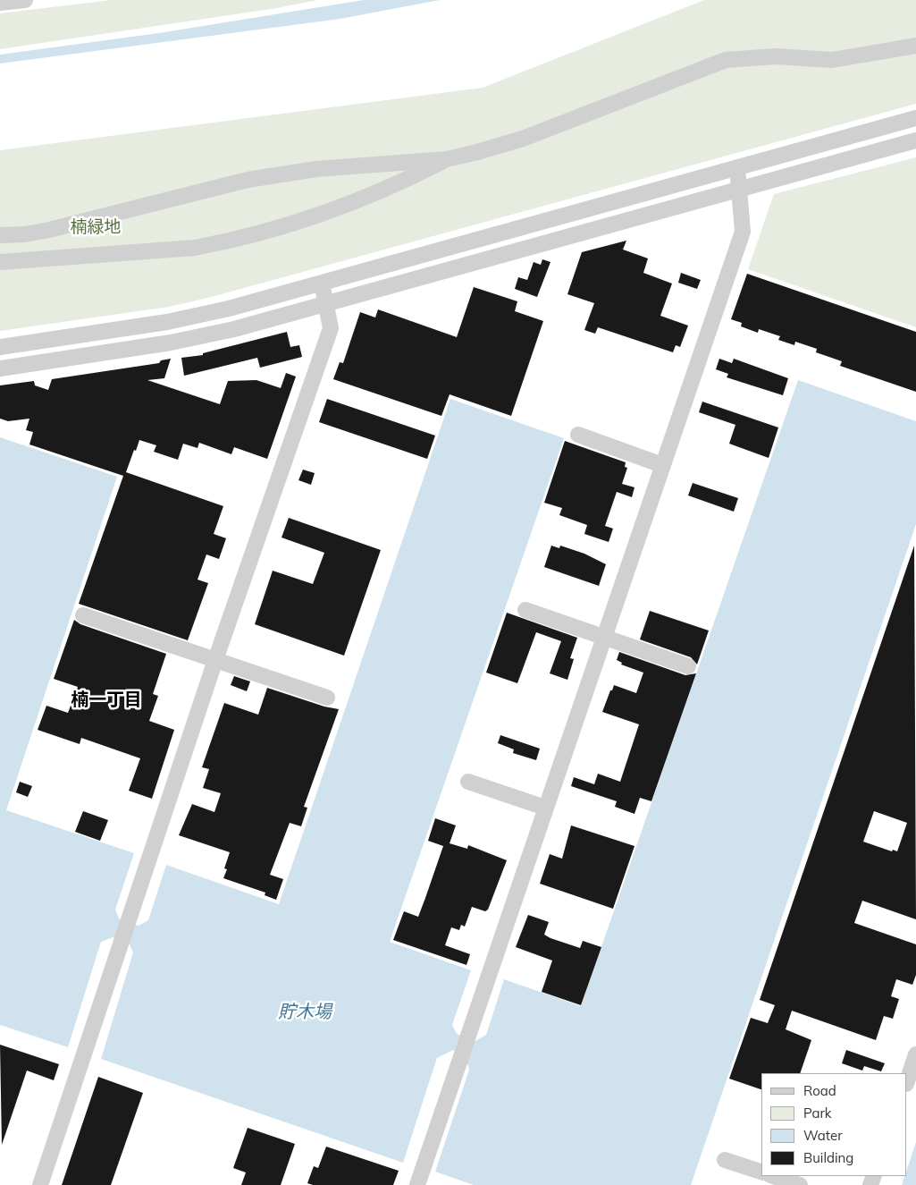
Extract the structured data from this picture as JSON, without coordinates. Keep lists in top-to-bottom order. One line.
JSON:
{"districts":["楠一丁目"],"water":["貯木場"],"parks":["楠緑地"],"legend":["Road","Park","Water","Building"]}
